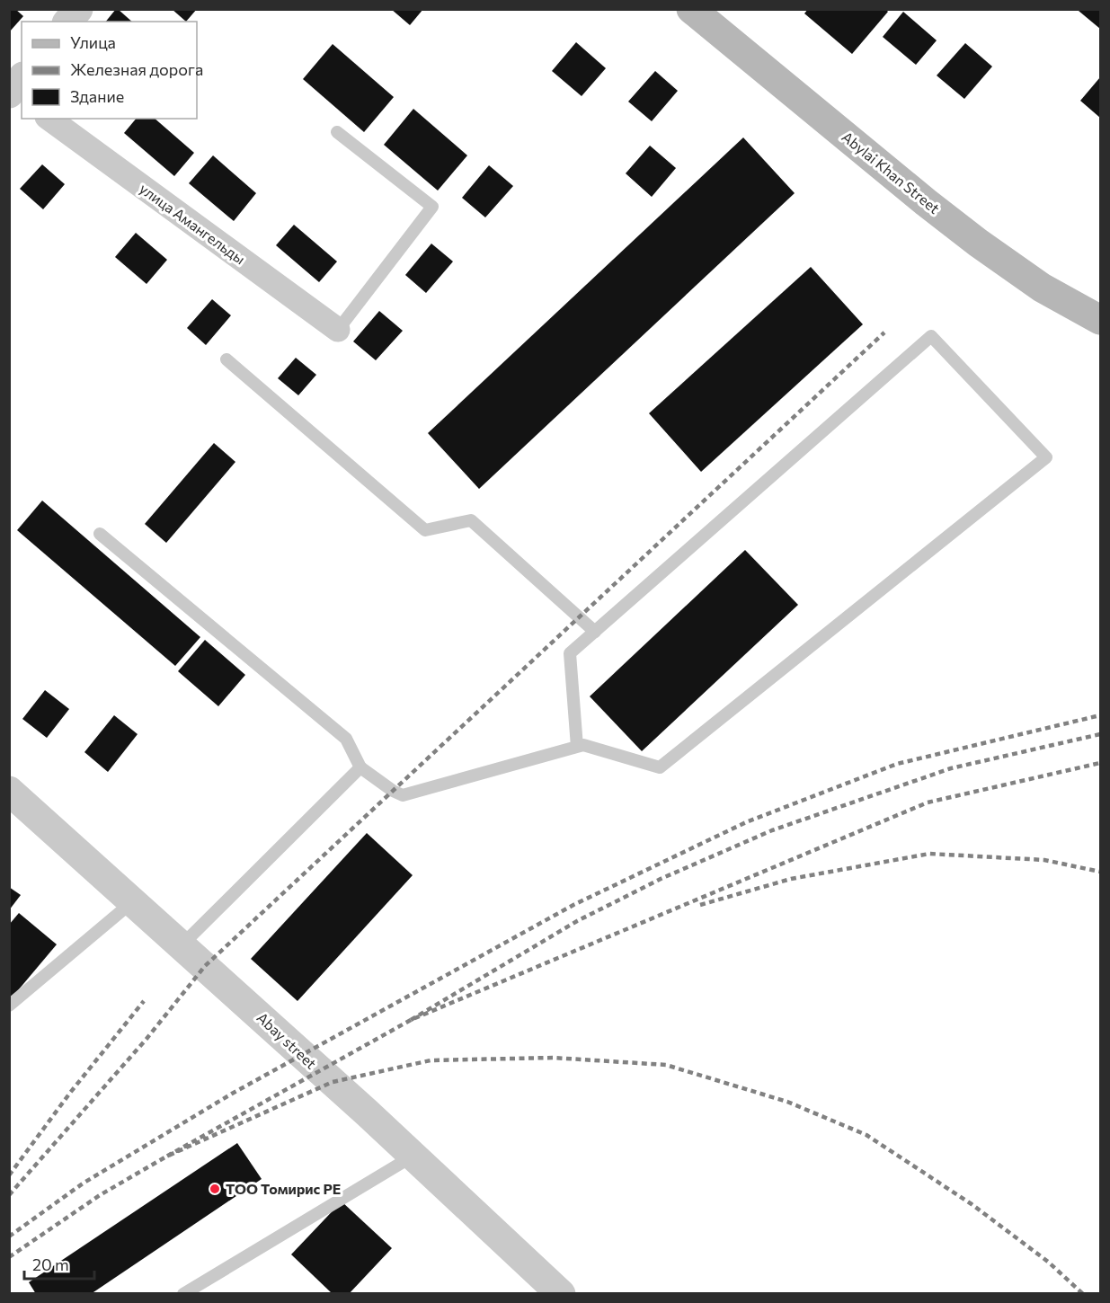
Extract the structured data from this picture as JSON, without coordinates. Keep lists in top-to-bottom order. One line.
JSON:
{"streets":{"main road":["Abylai Khan Street"],"street":["улица Амангельды","Abay street"]},"places":["ТОО Томирис РЕ"],"legend":["Улица","Железная дорога","Здание"],"scale_bar":"20 m"}
